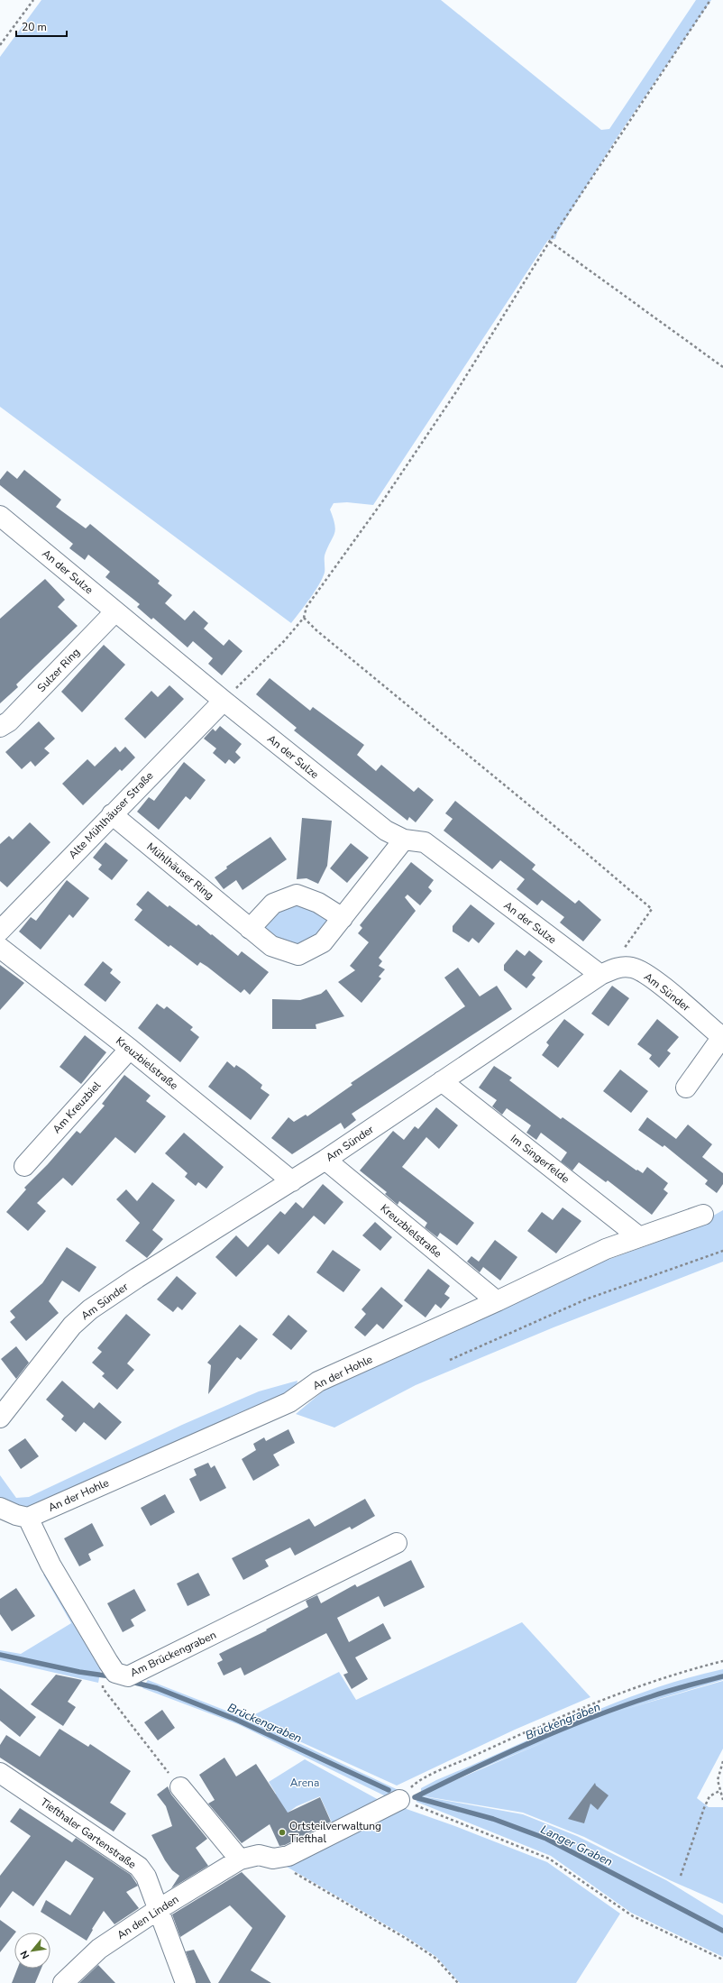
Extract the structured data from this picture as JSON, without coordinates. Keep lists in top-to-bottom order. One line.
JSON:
{"streets":{"street":["An der Sulze","Sulzer Ring","Alte Mühlhäuser Straße","Mühlhäuser Ring","Am Sünder","Kreuzbielstraße","Am Kreuzbiel","Im Singerfelde","An der Hohle","Am Brückengraben","Tiefthaler Gartenstraße","An den Linden"]},"crossings":[["An der Sulze","Sulzer Ring"],["An der Sulze","Alte Mühlhäuser Straße"],["An der Sulze","Mühlhäuser Ring"],["An der Sulze","Am Sünder"],["Alte Mühlhäuser Straße","Mühlhäuser Ring"],["Am Sünder","Kreuzbielstraße"],["Am Sünder","Im Singerfelde"],["Kreuzbielstraße","Am Kreuzbiel"],["Kreuzbielstraße","An der Hohle"],["Im Singerfelde","An der Hohle"],["An der Hohle","Am Brückengraben"],["Tiefthaler Gartenstraße","An den Linden"]],"water":["Brückengraben","Langer Graben"],"parks":["Arena"],"places":["Ortsteilverwaltung Tiefthal"],"scale_bar":"20 m","north":"bottom left"}
